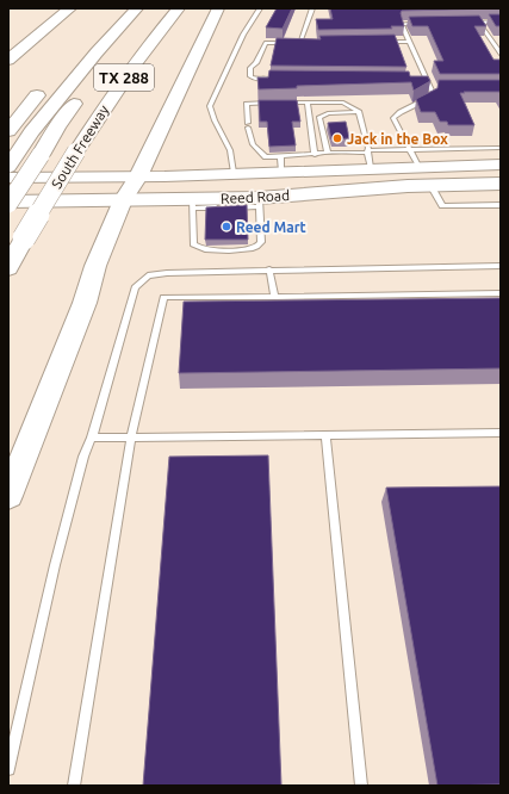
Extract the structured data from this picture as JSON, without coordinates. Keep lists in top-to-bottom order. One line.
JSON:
{"streets":{"highway":["TX 288","South Freeway"],"street":["Reed Road"]},"places":["Jack in the Box","Reed Mart"]}
